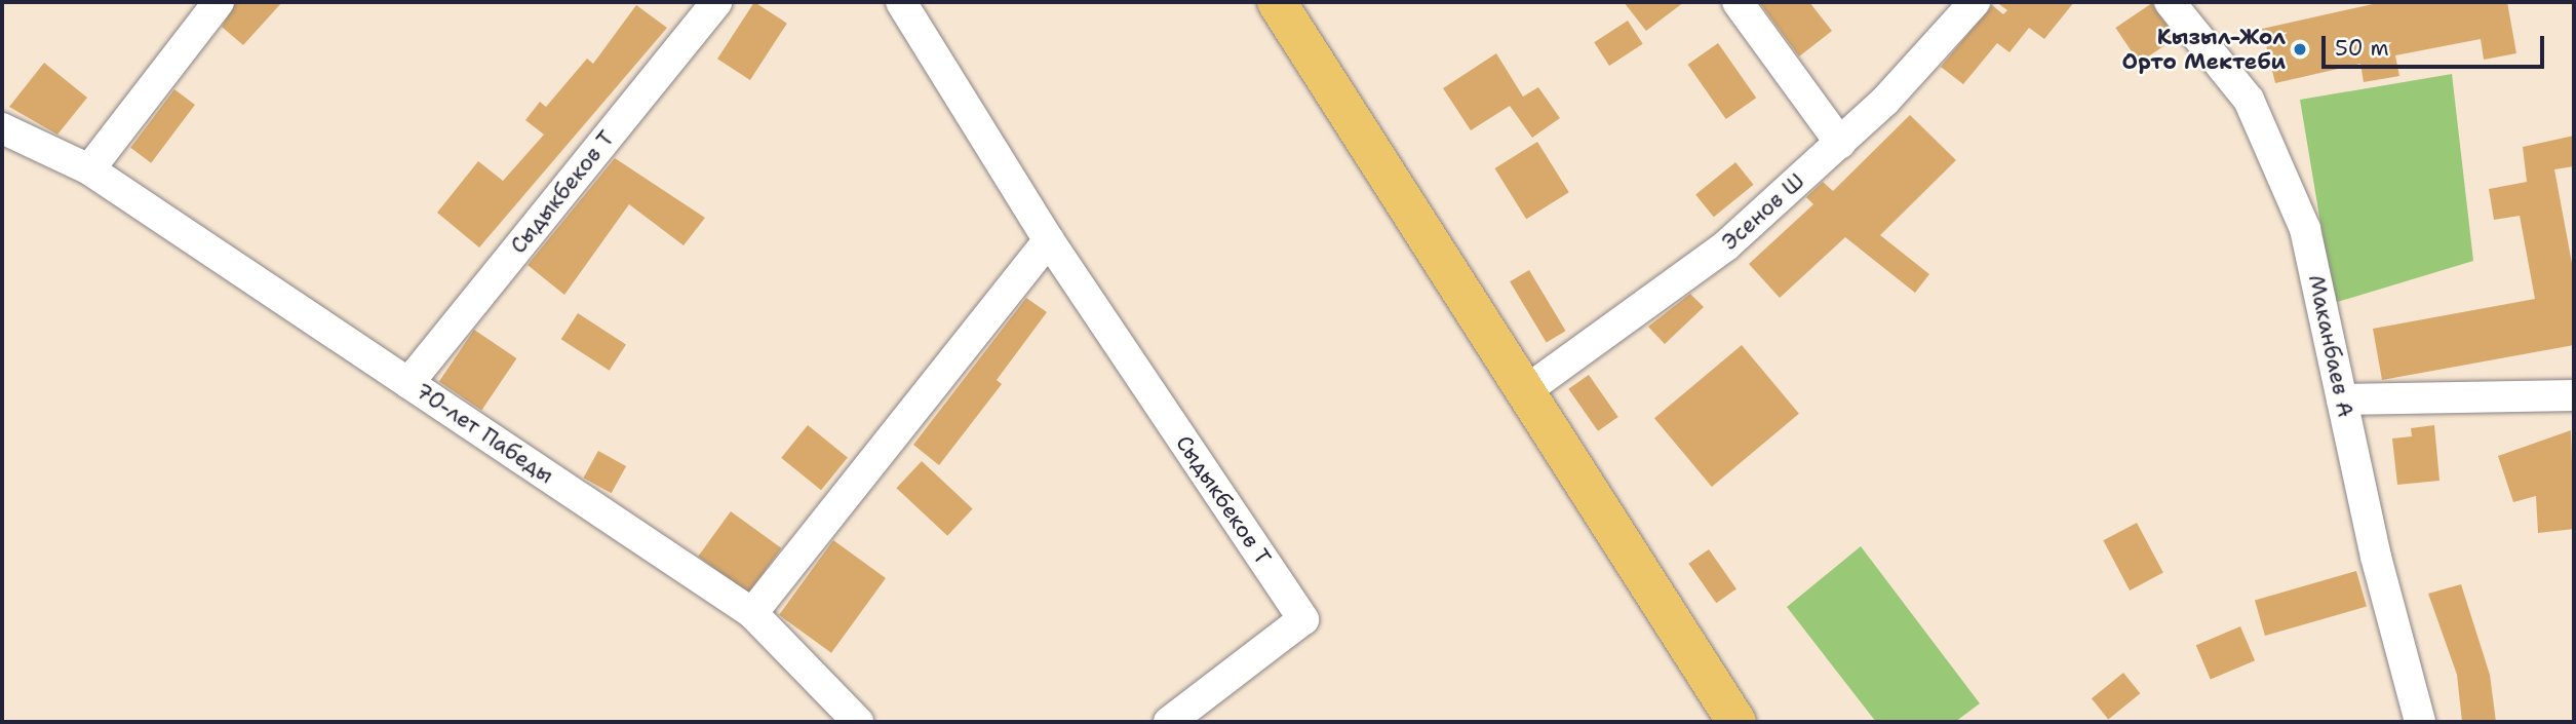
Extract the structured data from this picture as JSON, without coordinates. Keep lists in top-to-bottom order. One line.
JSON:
{"streets":{"street":["Сыдыкбеков Т","Эсенов Ш","Маканбаев А","70-лет Пабеды"]},"crossings":[["Сыдыкбеков Т","70-лет Пабеды"]],"places":["Кызыл-Жол Орто Мектеби"],"scale_bar":"50 m"}
